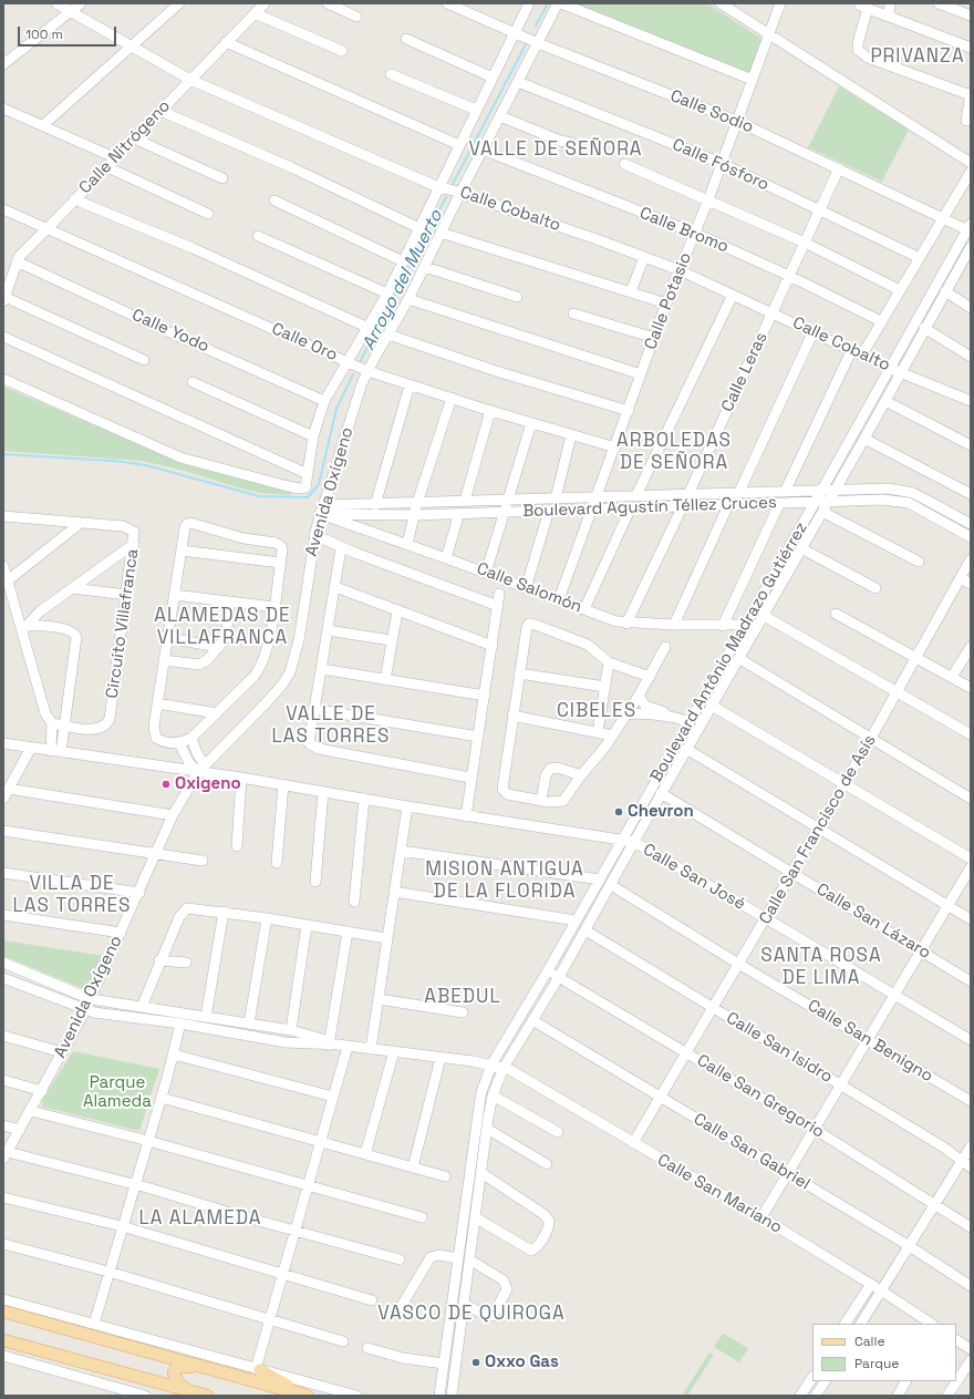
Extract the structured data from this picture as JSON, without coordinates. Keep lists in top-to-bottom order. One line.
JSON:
{"streets":{"street":["Calle Sodio","Calle Nitrógeno","Calle Fósforo","Calle Cobalto","Calle Bromo","Calle Potasio","Calle Yodo","Calle Oro","Calle Leras","Avenida Oxígeno","Boulevard Agustín Téllez Cruces","Calle Salomón","Circuito Villafranca","Boulevard Antônio Madrazo Gutiérrez","Calle San Francisco de Asís","Calle San José","Calle San Lázaro","Calle San Benigno","Calle San Isidro","Calle San Gregorio","Calle San Gabriel","Calle San Mariano"]},"crossings":[["Calle Sodio","Calle Potasio"],["Calle Sodio","Calle Leras"],["Calle Sodio","Avenida Oxígeno"],["Calle Sodio","Boulevard Antônio Madrazo Gutiérrez"],["Calle Nitrógeno","Calle Cobalto"],["Calle Nitrógeno","Calle Yodo"],["Calle Nitrógeno","Calle Oro"],["Calle Fósforo","Calle Potasio"],["Calle Fósforo","Calle Leras"],["Calle Fósforo","Avenida Oxígeno"],["Calle Cobalto","Calle Potasio"],["Calle Cobalto","Calle Leras"],["Calle Cobalto","Avenida Oxígeno"],["Calle Cobalto","Boulevard Antônio Madrazo Gutiérrez"],["Calle Bromo","Calle Potasio"],["Calle Bromo","Calle Leras"],["Calle Bromo","Avenida Oxígeno"],["Calle Potasio","Calle Oro"],["Calle Potasio","Boulevard Agustín Téllez Cruces"],["Calle Potasio","Calle Salomón"],["Calle Yodo","Avenida Oxígeno"],["Calle Oro","Avenida Oxígeno"],["Calle Leras","Boulevard Agustín Téllez Cruces"],["Calle Leras","Calle Salomón"],["Avenida Oxígeno","Boulevard Agustín Téllez Cruces"],["Avenida Oxígeno","Calle Salomón"],["Avenida Oxígeno","Calle San José"],["Boulevard Agustín Téllez Cruces","Calle Salomón"],["Boulevard Agustín Téllez Cruces","Boulevard Antônio Madrazo Gutiérrez"],["Calle Salomón","Boulevard Antônio Madrazo Gutiérrez"],["Boulevard Antônio Madrazo Gutiérrez","Calle San José"],["Boulevard Antônio Madrazo Gutiérrez","Calle San Lázaro"],["Boulevard Antônio Madrazo Gutiérrez","Calle San Benigno"],["Boulevard Antônio Madrazo Gutiérrez","Calle San Isidro"],["Boulevard Antônio Madrazo Gutiérrez","Calle San Gregorio"],["Boulevard Antônio Madrazo Gutiérrez","Calle San Gabriel"],["Boulevard Antônio Madrazo Gutiérrez","Calle San Mariano"],["Calle San Francisco de Asís","Calle San José"],["Calle San Francisco de Asís","Calle San Lázaro"],["Calle San Francisco de Asís","Calle San Benigno"],["Calle San Francisco de Asís","Calle San Isidro"],["Calle San Francisco de Asís","Calle San Gregorio"],["Calle San Francisco de Asís","Calle San Gabriel"],["Calle San Francisco de Asís","Calle San Mariano"]],"districts":["PRIVANZA","VALLE DE SEÑORA","ARBOLEDAS DE SEÑORA","ALAMEDAS DE VILLAFRANCA","CIBELES","VALLE DE LAS TORRES","MISION ANTIGUA DE LA FLORIDA","VILLA DE LAS TORRES","SANTA ROSA DE LIMA","ABEDUL","LA ALAMEDA","VASCO DE QUIROGA"],"water":["Arroyo del Muerto"],"parks":["Parque Alameda"],"places":["Oxigeno","Chevron","Oxxo Gas"],"legend":["Calle","Parque"],"scale_bar":"100 m"}
